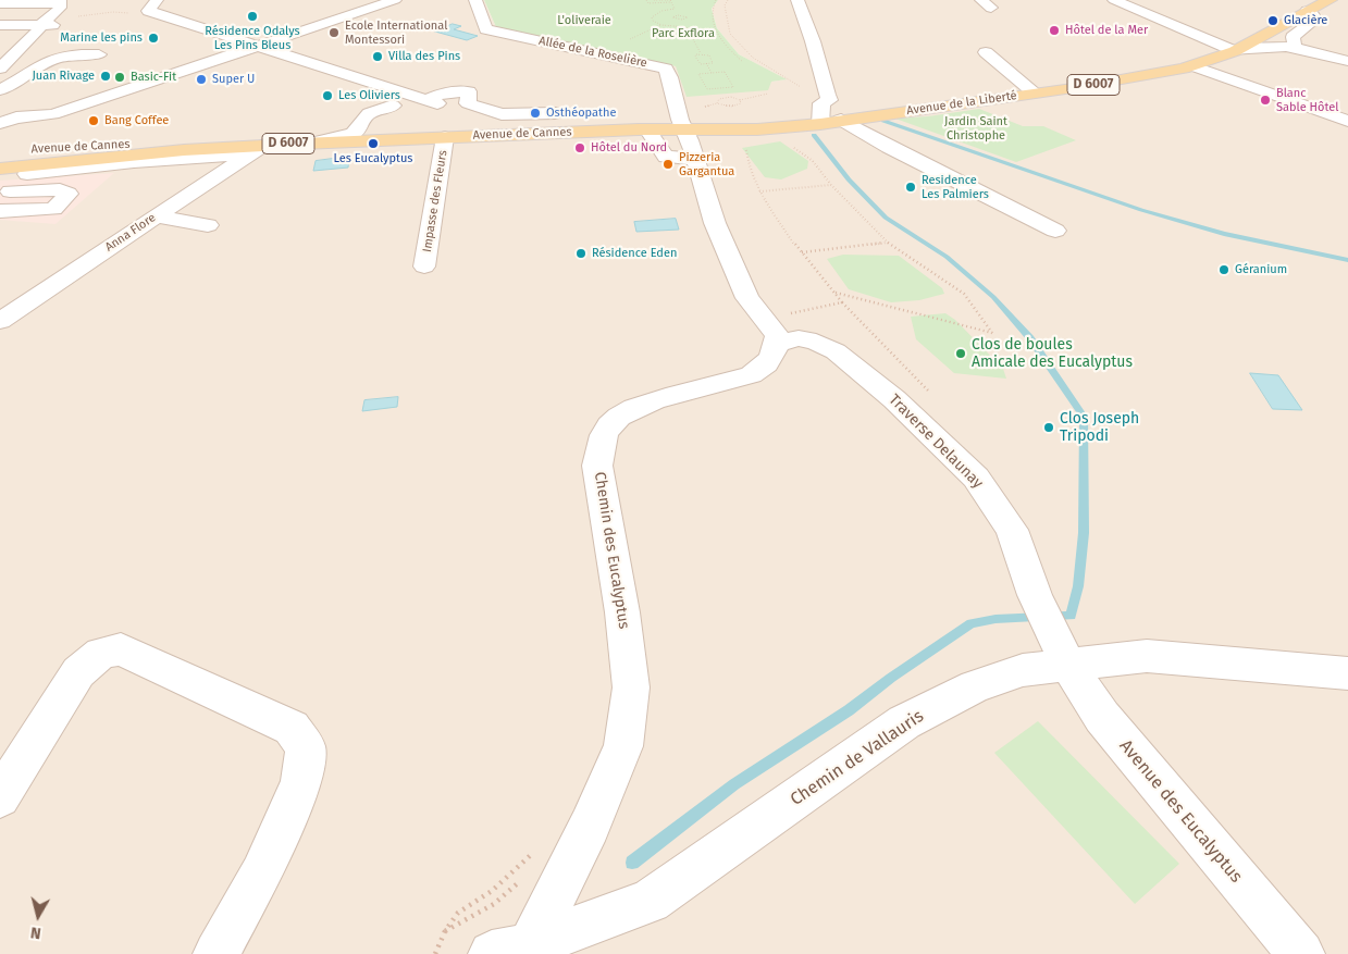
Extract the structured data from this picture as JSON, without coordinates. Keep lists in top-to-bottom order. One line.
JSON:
{"streets":{"main road":["D 6007","Avenue de la Liberté","Avenue de Cannes"],"street":["Allée de la Roselière","Impasse des Fleurs","Anna Flore","Traverse Delaunay","Chemin des Eucalyptus","Chemin de Vallauris","Avenue des Eucalyptus"]},"crossings":[["Allée de la Roselière","Avenue de la Liberté"],["Avenue de la Liberté","Avenue de Cannes"],["Avenue de Cannes","Impasse des Fleurs"],["Avenue de Cannes","Anna Flore"],["Traverse Delaunay","Chemin des Eucalyptus"],["Traverse Delaunay","Chemin de Vallauris"],["Traverse Delaunay","Avenue des Eucalyptus"],["Chemin des Eucalyptus","Chemin de Vallauris"],["Chemin de Vallauris","Avenue des Eucalyptus"]],"parks":["L'oliveraie","Parc Exflora","Jardin Saint Christophe"],"places":["Résidence Odalys Les Pins Bleus","Glacière","Hôtel de la Mer","Ecole International Montessori","Marine les pins","Villa des Pins","Juan Rivage","Basic-Fit","Super U","Les Oliviers","Blanc Sable Hôtel","Osthéopathe","Bang Coffee","Les Eucalyptus","Hôtel du Nord","Pizzeria Gargantua","Residence Les Palmiers","Résidence Eden","Géranium","Clos de boules Amicale des Eucalyptus","Clos Joseph Tripodi"],"north":"bottom"}
